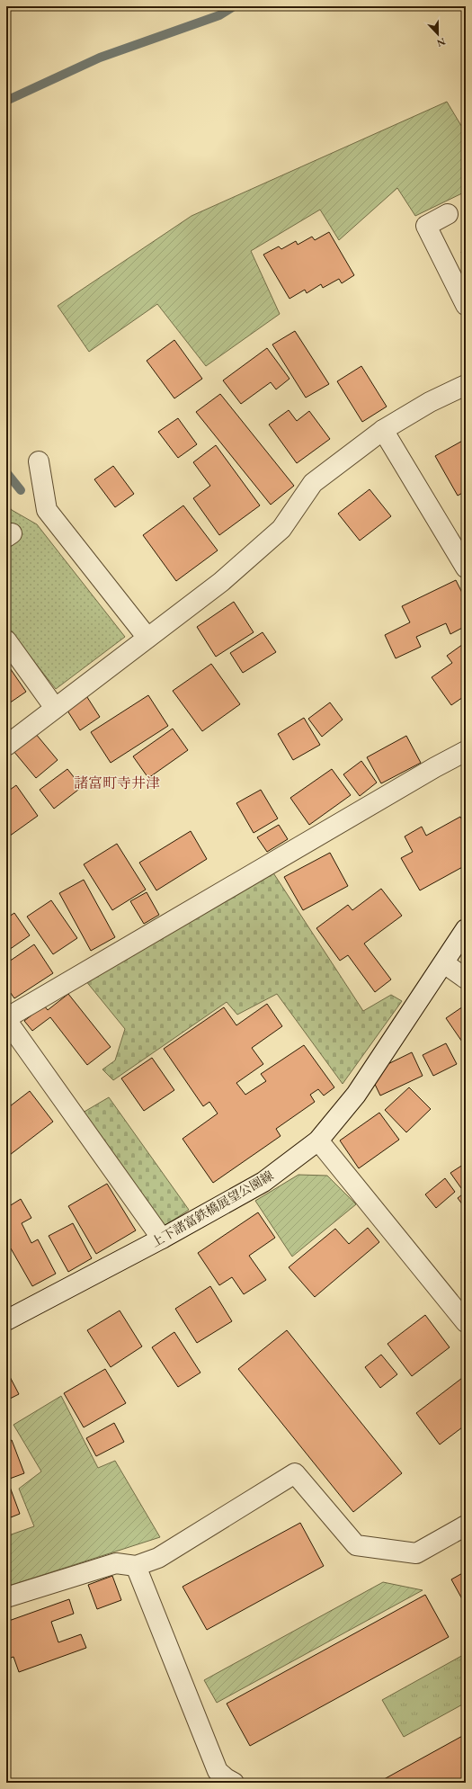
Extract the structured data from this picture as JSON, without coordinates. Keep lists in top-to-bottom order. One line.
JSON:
{"streets":{"street":["上下諸富鉄橋展望公園線"]},"districts":["諸富町寺井津"],"north":"bottom"}
